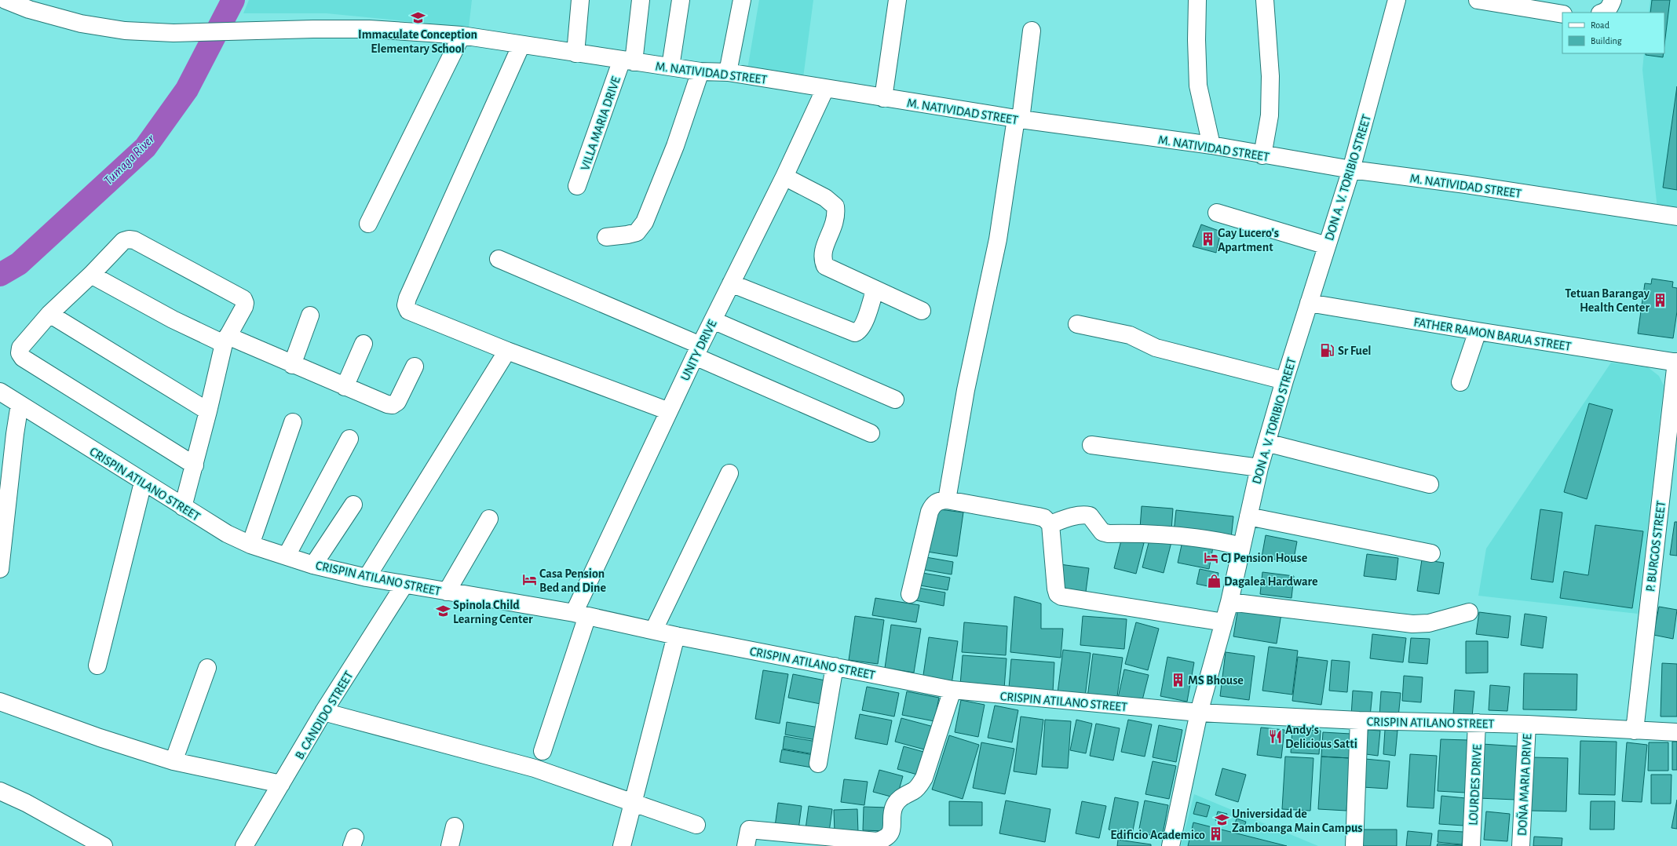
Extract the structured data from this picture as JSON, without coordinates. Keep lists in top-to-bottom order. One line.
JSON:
{"streets":{"street":["M. NATIVIDAD STREET","VILLA MARIA DRIVE","DON A. V. TORIBIO STREET","FATHER RAMON BARUA STREET","UNITY DRIVE","CRISPIN ATILANO STREET","P. BURGOS STREET","B. CANDIDO STREET","LOURDES DRIVE","DOÑA MARIA DRIVE"]},"crossings":[["M. NATIVIDAD STREET","VILLA MARIA DRIVE"],["M. NATIVIDAD STREET","DON A. V. TORIBIO STREET"],["M. NATIVIDAD STREET","UNITY DRIVE"],["DON A. V. TORIBIO STREET","FATHER RAMON BARUA STREET"],["DON A. V. TORIBIO STREET","CRISPIN ATILANO STREET"],["FATHER RAMON BARUA STREET","P. BURGOS STREET"],["UNITY DRIVE","CRISPIN ATILANO STREET"],["CRISPIN ATILANO STREET","P. BURGOS STREET"],["CRISPIN ATILANO STREET","B. CANDIDO STREET"],["CRISPIN ATILANO STREET","LOURDES DRIVE"],["CRISPIN ATILANO STREET","DOÑA MARIA DRIVE"]],"water":["Tumaga River"],"places":{"school or university":["Immaculate Conception Elementary School","Spinola Child Learning Center","Universidad de Zamboanga Main Campus"],"building":["Gay Lucero's Apartment","Tetuan Barangay Health Center","MS Bhouse","Edificio Academico"],"fuel station":["Sr Fuel"],"hotel":["CJ Pension House","Casa Pension Bed and Dine"],"shop":["Dagalea Hardware"],"restaurant":["Andy’s Delicious Satti"]},"legend":["Road","Building"]}
